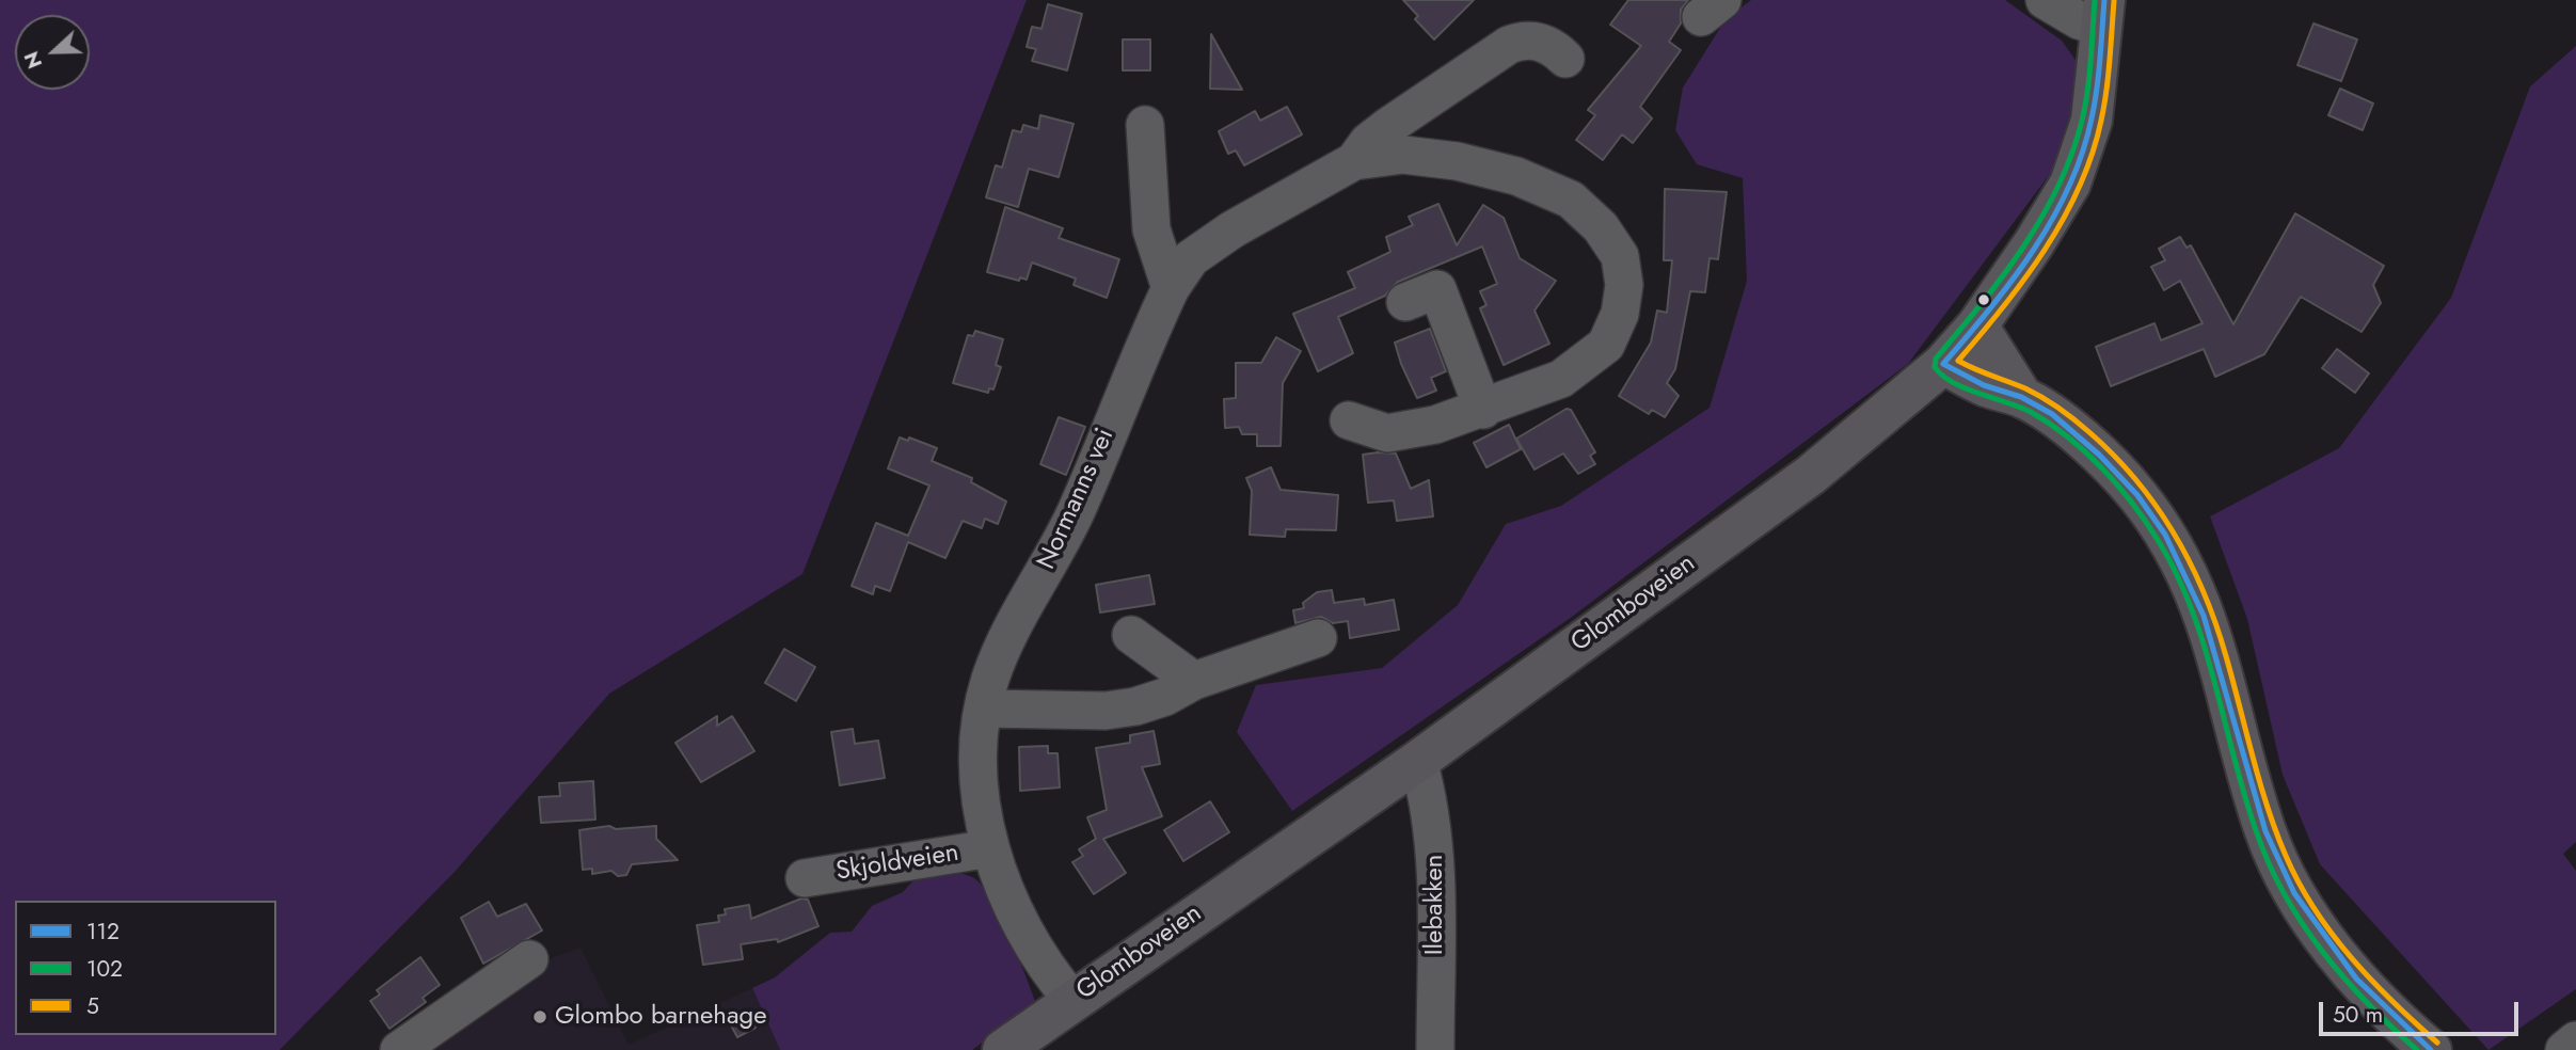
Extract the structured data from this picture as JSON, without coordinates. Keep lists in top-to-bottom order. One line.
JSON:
{"streets":{"main road":["Glomboveien"],"street":["Normanns vei","Skjoldveien","Ilebakken"]},"crossings":[["Normanns vei","Glomboveien"],["Normanns vei","Skjoldveien"],["Glomboveien","Ilebakken"]],"places":["Glombo barnehage"],"lines":["transit line 112","transit line 102","transit line 5"],"legend":["112","102","5"],"scale_bar":"50 m","north":"left"}
